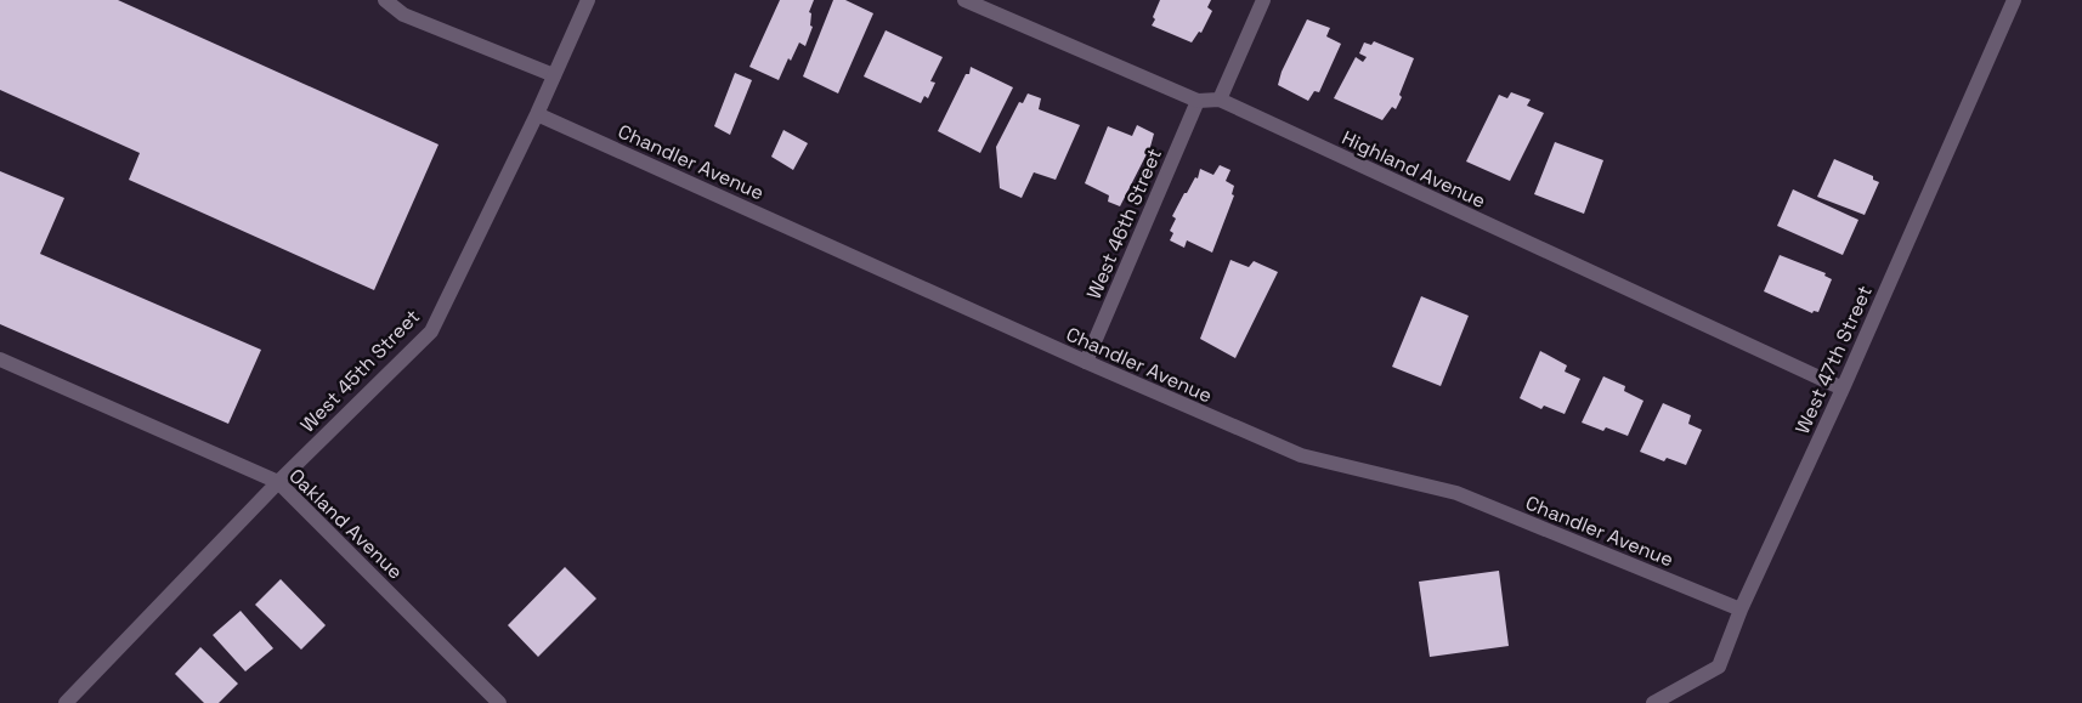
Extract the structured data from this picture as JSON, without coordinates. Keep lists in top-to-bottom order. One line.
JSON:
{"streets":{"street":["Chandler Avenue","Highland Avenue","West 46th Street","West 47th Street","West 45th Street","Oakland Avenue"]},"crossings":[["Chandler Avenue","West 46th Street"],["Chandler Avenue","West 47th Street"],["Chandler Avenue","West 45th Street"],["Highland Avenue","West 47th Street"],["West 45th Street","Oakland Avenue"]]}
